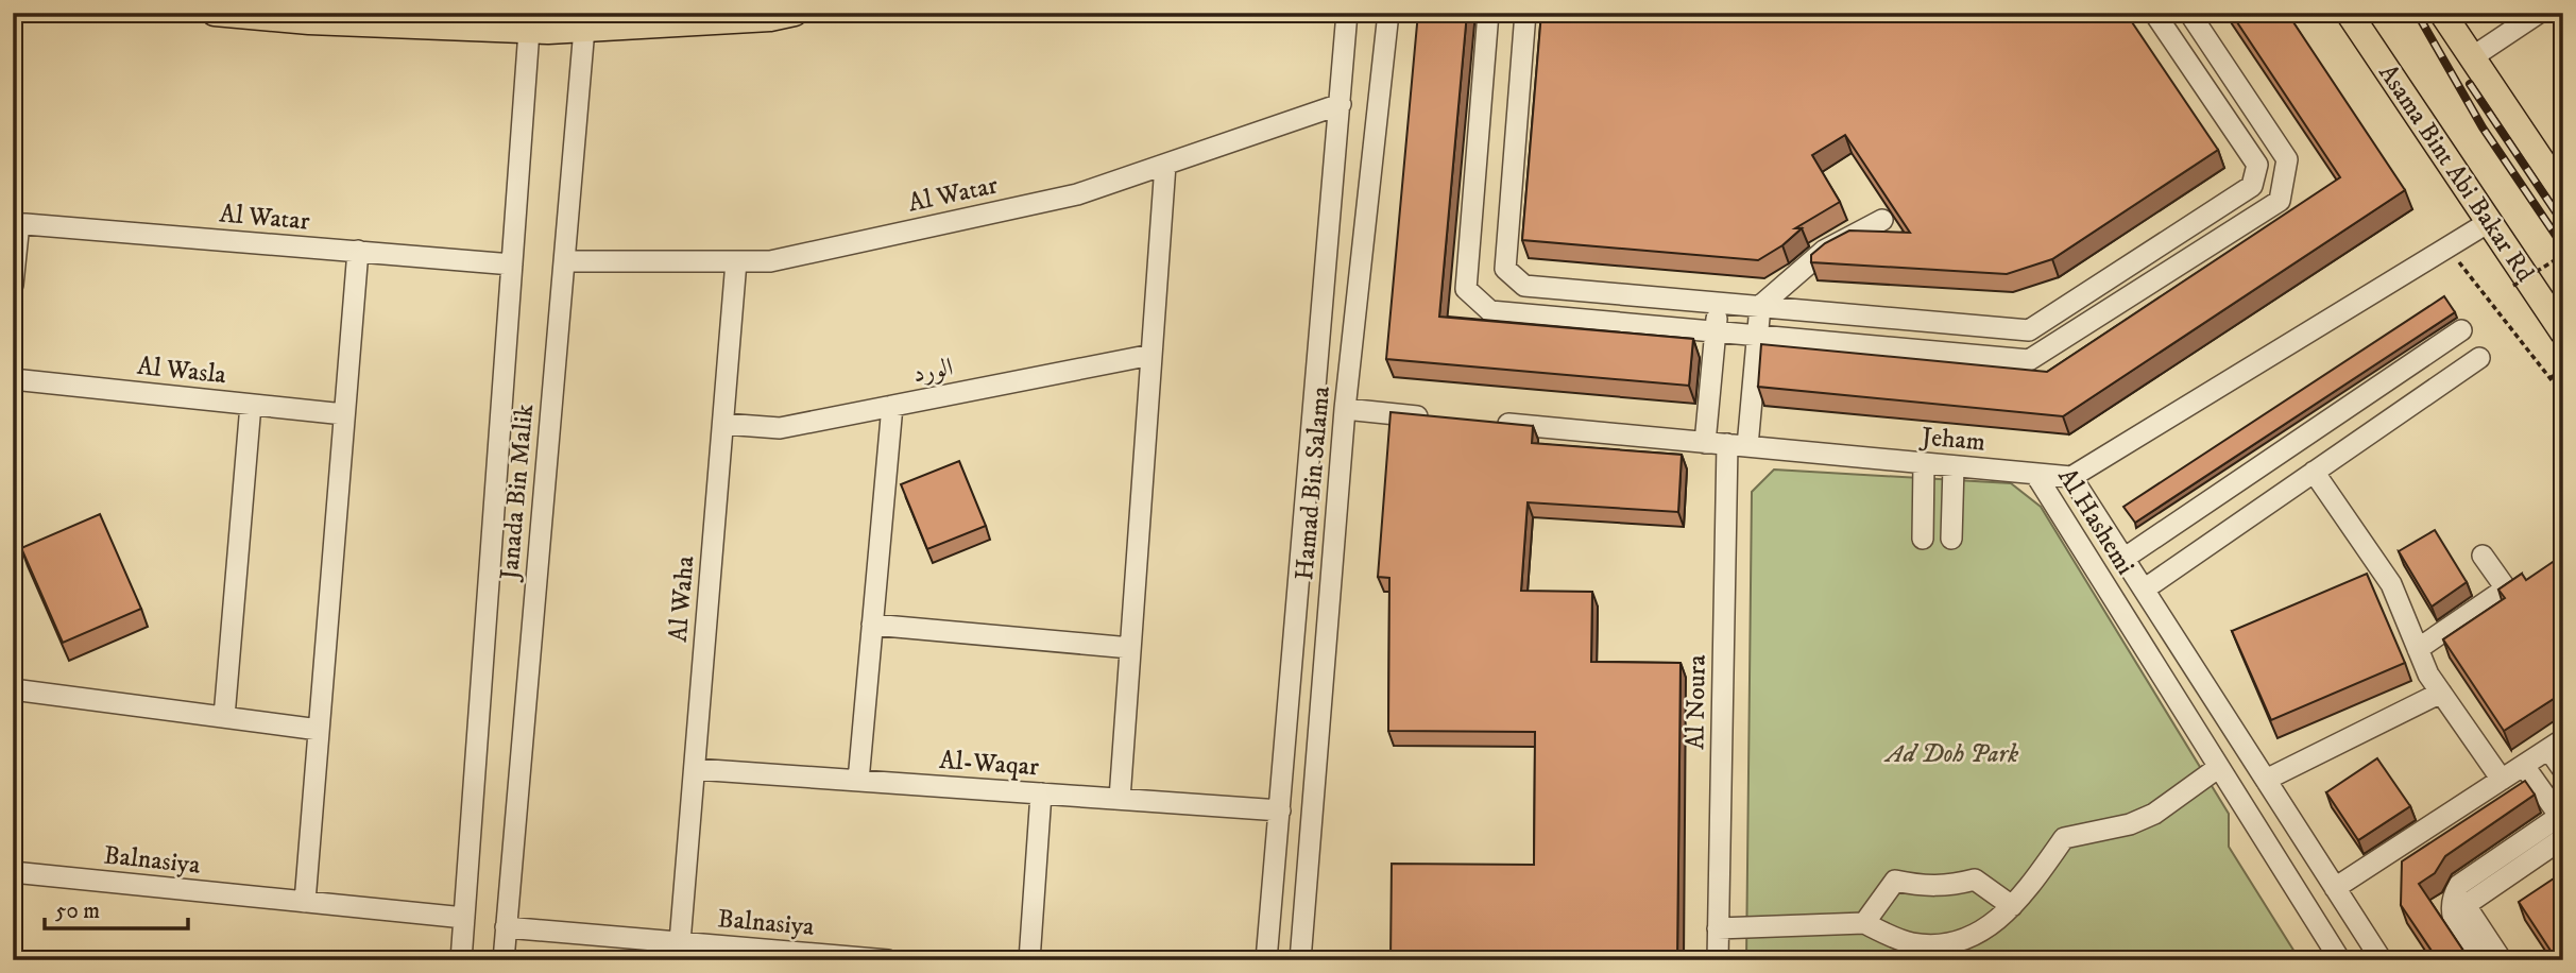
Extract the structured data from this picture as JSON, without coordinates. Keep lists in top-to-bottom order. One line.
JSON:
{"streets":{"main road":["Asama Bint Abi Bakar Rd"],"street":["Al Watar","Al Wasla","الورد","Jeham","Hamad Bin Salama","Janada Bin Malik","Al Hashemi","Al Waha","Al Noura","Al-Waqar","Balnasiya"]},"crossings":[["Al Watar","Hamad Bin Salama"],["Al Watar","Janada Bin Malik"],["Al Watar","Al Waha"],["الورد","Al Waha"],["Jeham","Al Hashemi"],["Jeham","Al Noura"],["Hamad Bin Salama","Al-Waqar"],["Janada Bin Malik","Balnasiya"],["Al Waha","Al-Waqar"],["Al Waha","Balnasiya"]],"parks":["Ad Doh Park"],"scale_bar":"50 m"}
